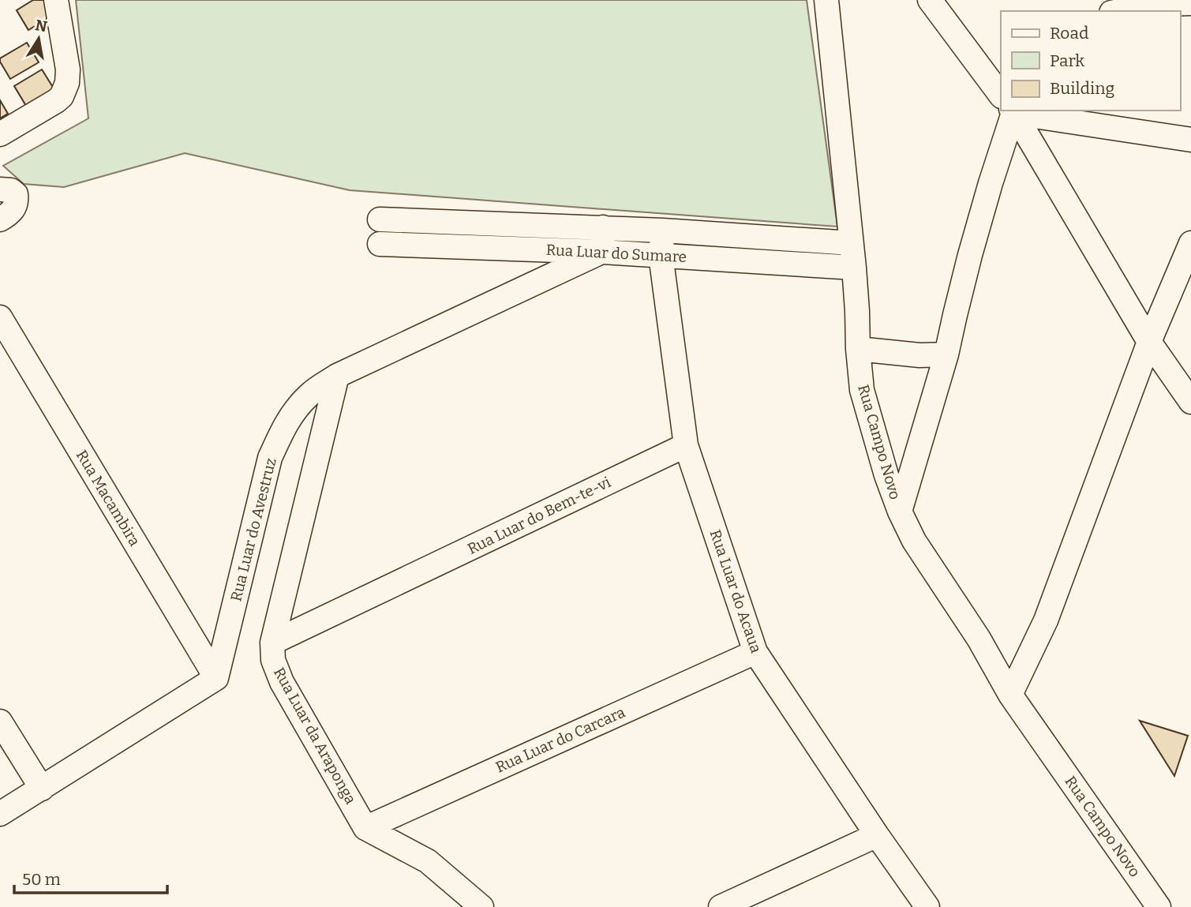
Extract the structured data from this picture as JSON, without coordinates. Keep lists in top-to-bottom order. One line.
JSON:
{"streets":{"street":["Rua Luar do Sumare","Rua Campo Novo","Rua Macambira","Rua Luar do Bem-te-vi","Rua Luar do Avestruz","Rua Luar do Acaua","Rua Luar da Araponga","Rua Luar do Carcara"]},"crossings":[["Rua Luar do Sumare","Rua Campo Novo"],["Rua Luar do Sumare","Rua Luar do Avestruz"],["Rua Luar do Sumare","Rua Luar do Acaua"],["Rua Macambira","Rua Luar do Avestruz"],["Rua Luar do Bem-te-vi","Rua Luar do Acaua"],["Rua Luar do Bem-te-vi","Rua Luar da Araponga"],["Rua Luar do Avestruz","Rua Luar da Araponga"],["Rua Luar do Acaua","Rua Luar do Carcara"],["Rua Luar da Araponga","Rua Luar do Carcara"]],"legend":["Road","Park","Building"],"scale_bar":"50 m","north":"top"}
